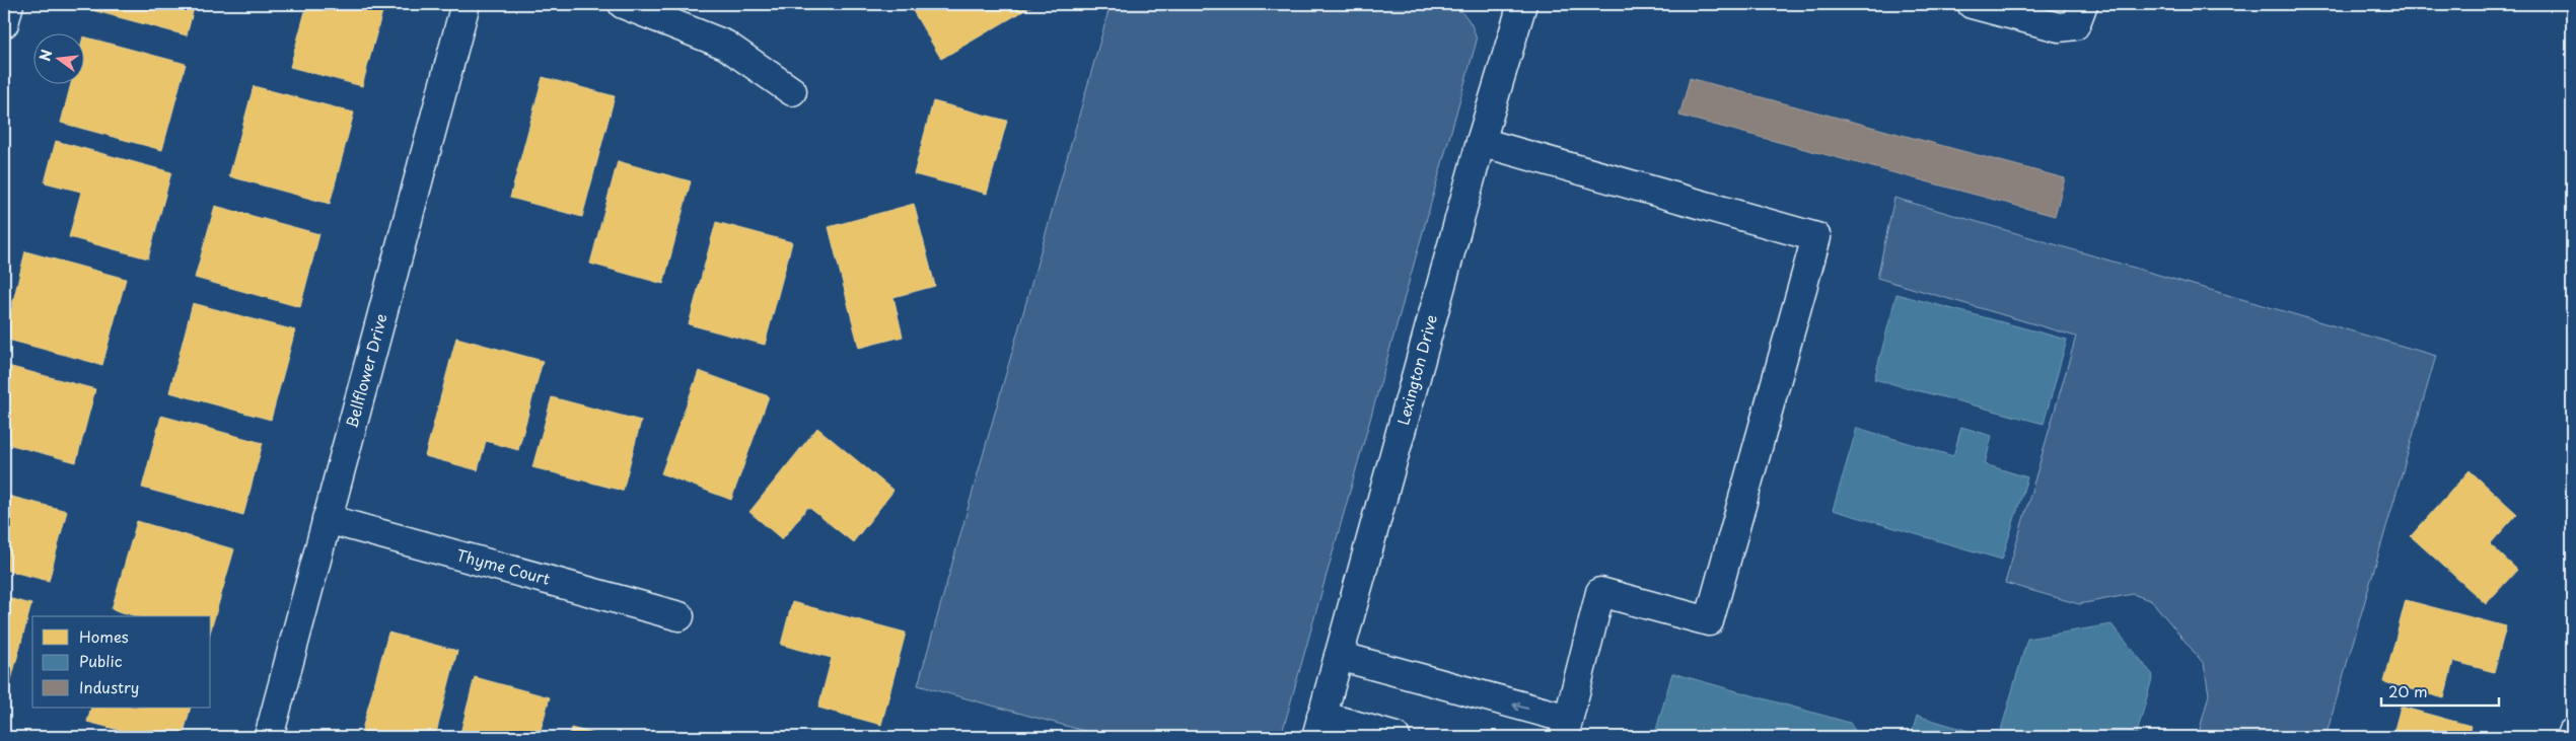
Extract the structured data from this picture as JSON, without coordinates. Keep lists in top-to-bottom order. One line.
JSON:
{"streets":{"street":["Lexington Drive","Bellflower Drive","Thyme Court"]},"crossings":[["Bellflower Drive","Thyme Court"]],"legend":["Homes","Public","Industry"],"scale_bar":"20 m","north":"left"}
